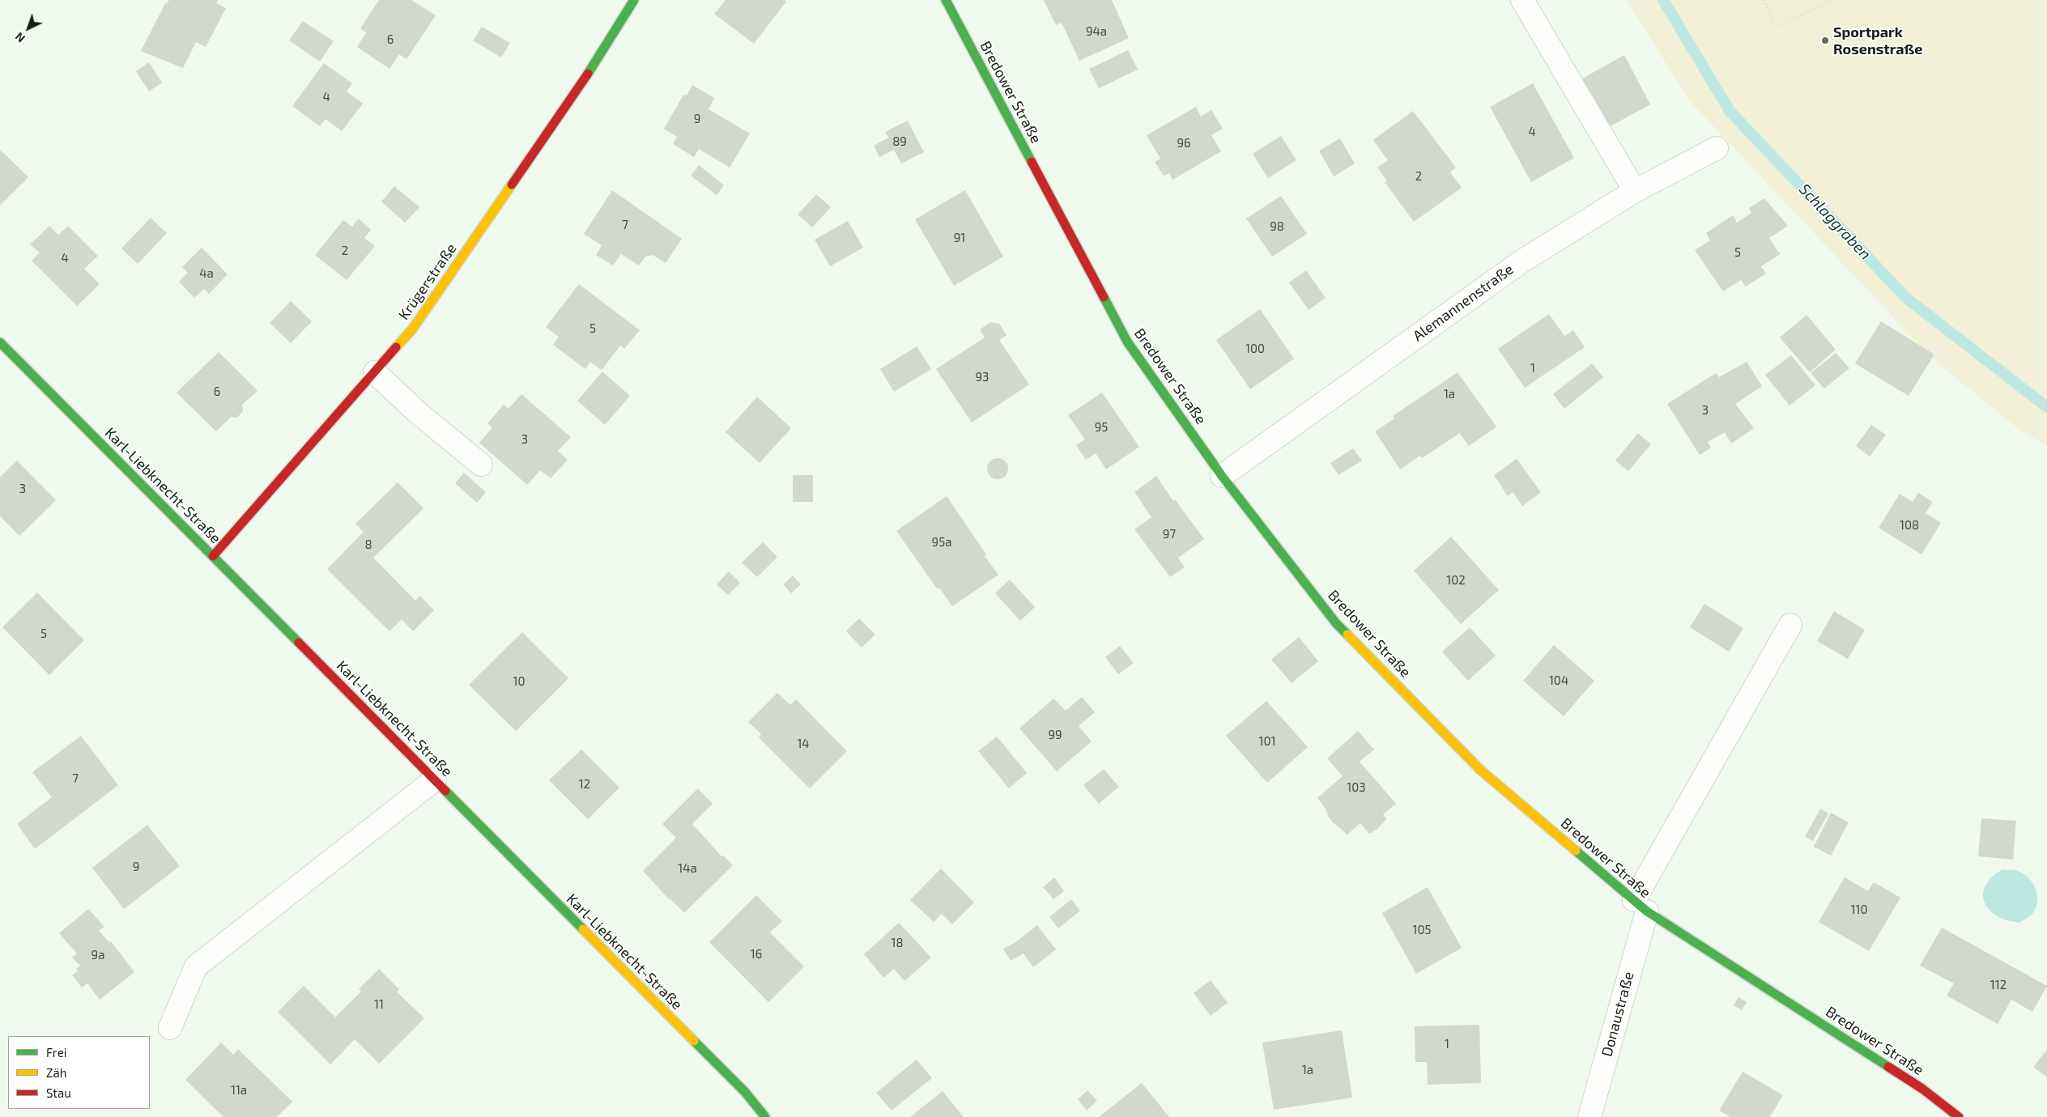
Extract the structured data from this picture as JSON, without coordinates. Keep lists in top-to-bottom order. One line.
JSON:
{"streets":{"street":["Bredower Straße","Krügerstraße","Alemannenstraße","Karl-Liebknecht-Straße","Donaustraße"]},"crossings":[["Bredower Straße","Alemannenstraße"],["Bredower Straße","Donaustraße"],["Krügerstraße","Karl-Liebknecht-Straße"]],"water":["Schlaggraben"],"places":["Sportpark Rosenstraße"],"house_numbers":["94a","6","4","9","4","89","96","2","7","98","91","2","5","4","4a","5","100","1","93","6","1a","3","95","3","3","108","97","95a","8","102","5","104","10","99","101","14","7","12","103","9","14a","110","105","18","16","9a","112","11","1","1a","11a"],"legend":["Frei","Zäh","Stau"],"north":"bottom left"}
